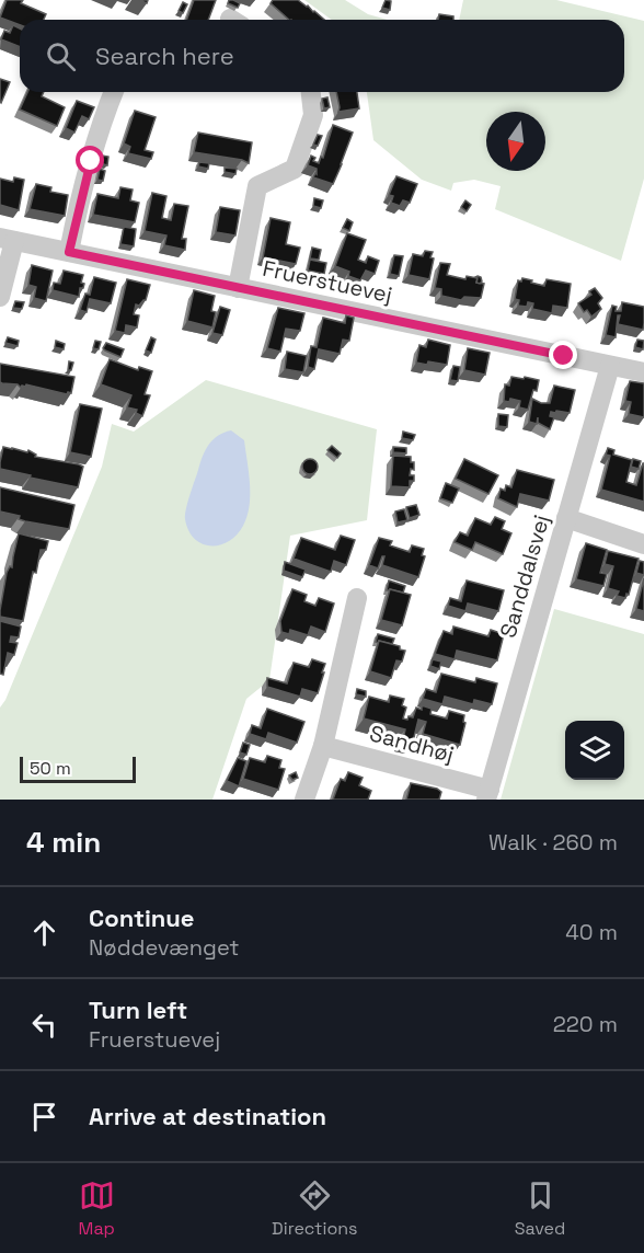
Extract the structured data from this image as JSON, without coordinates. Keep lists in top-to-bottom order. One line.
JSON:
{"streets":{"street":["Fruerstuevej","Sanddalsvej","Sandhøj"]},"crossings":[["Fruerstuevej","Sanddalsvej"],["Sanddalsvej","Sandhøj"]],"scale_bar":"50 m","north":"bottom","page":{"search":"Search here","scale":"50 m","heading":["4 min","Walk · 260 m"],"list":[["Continue","Nøddevænget","40 m"],["Turn left","Fruerstuevej","220 m"],"Arrive at destination"],"nav":["Map","Directions","Saved"]}}
